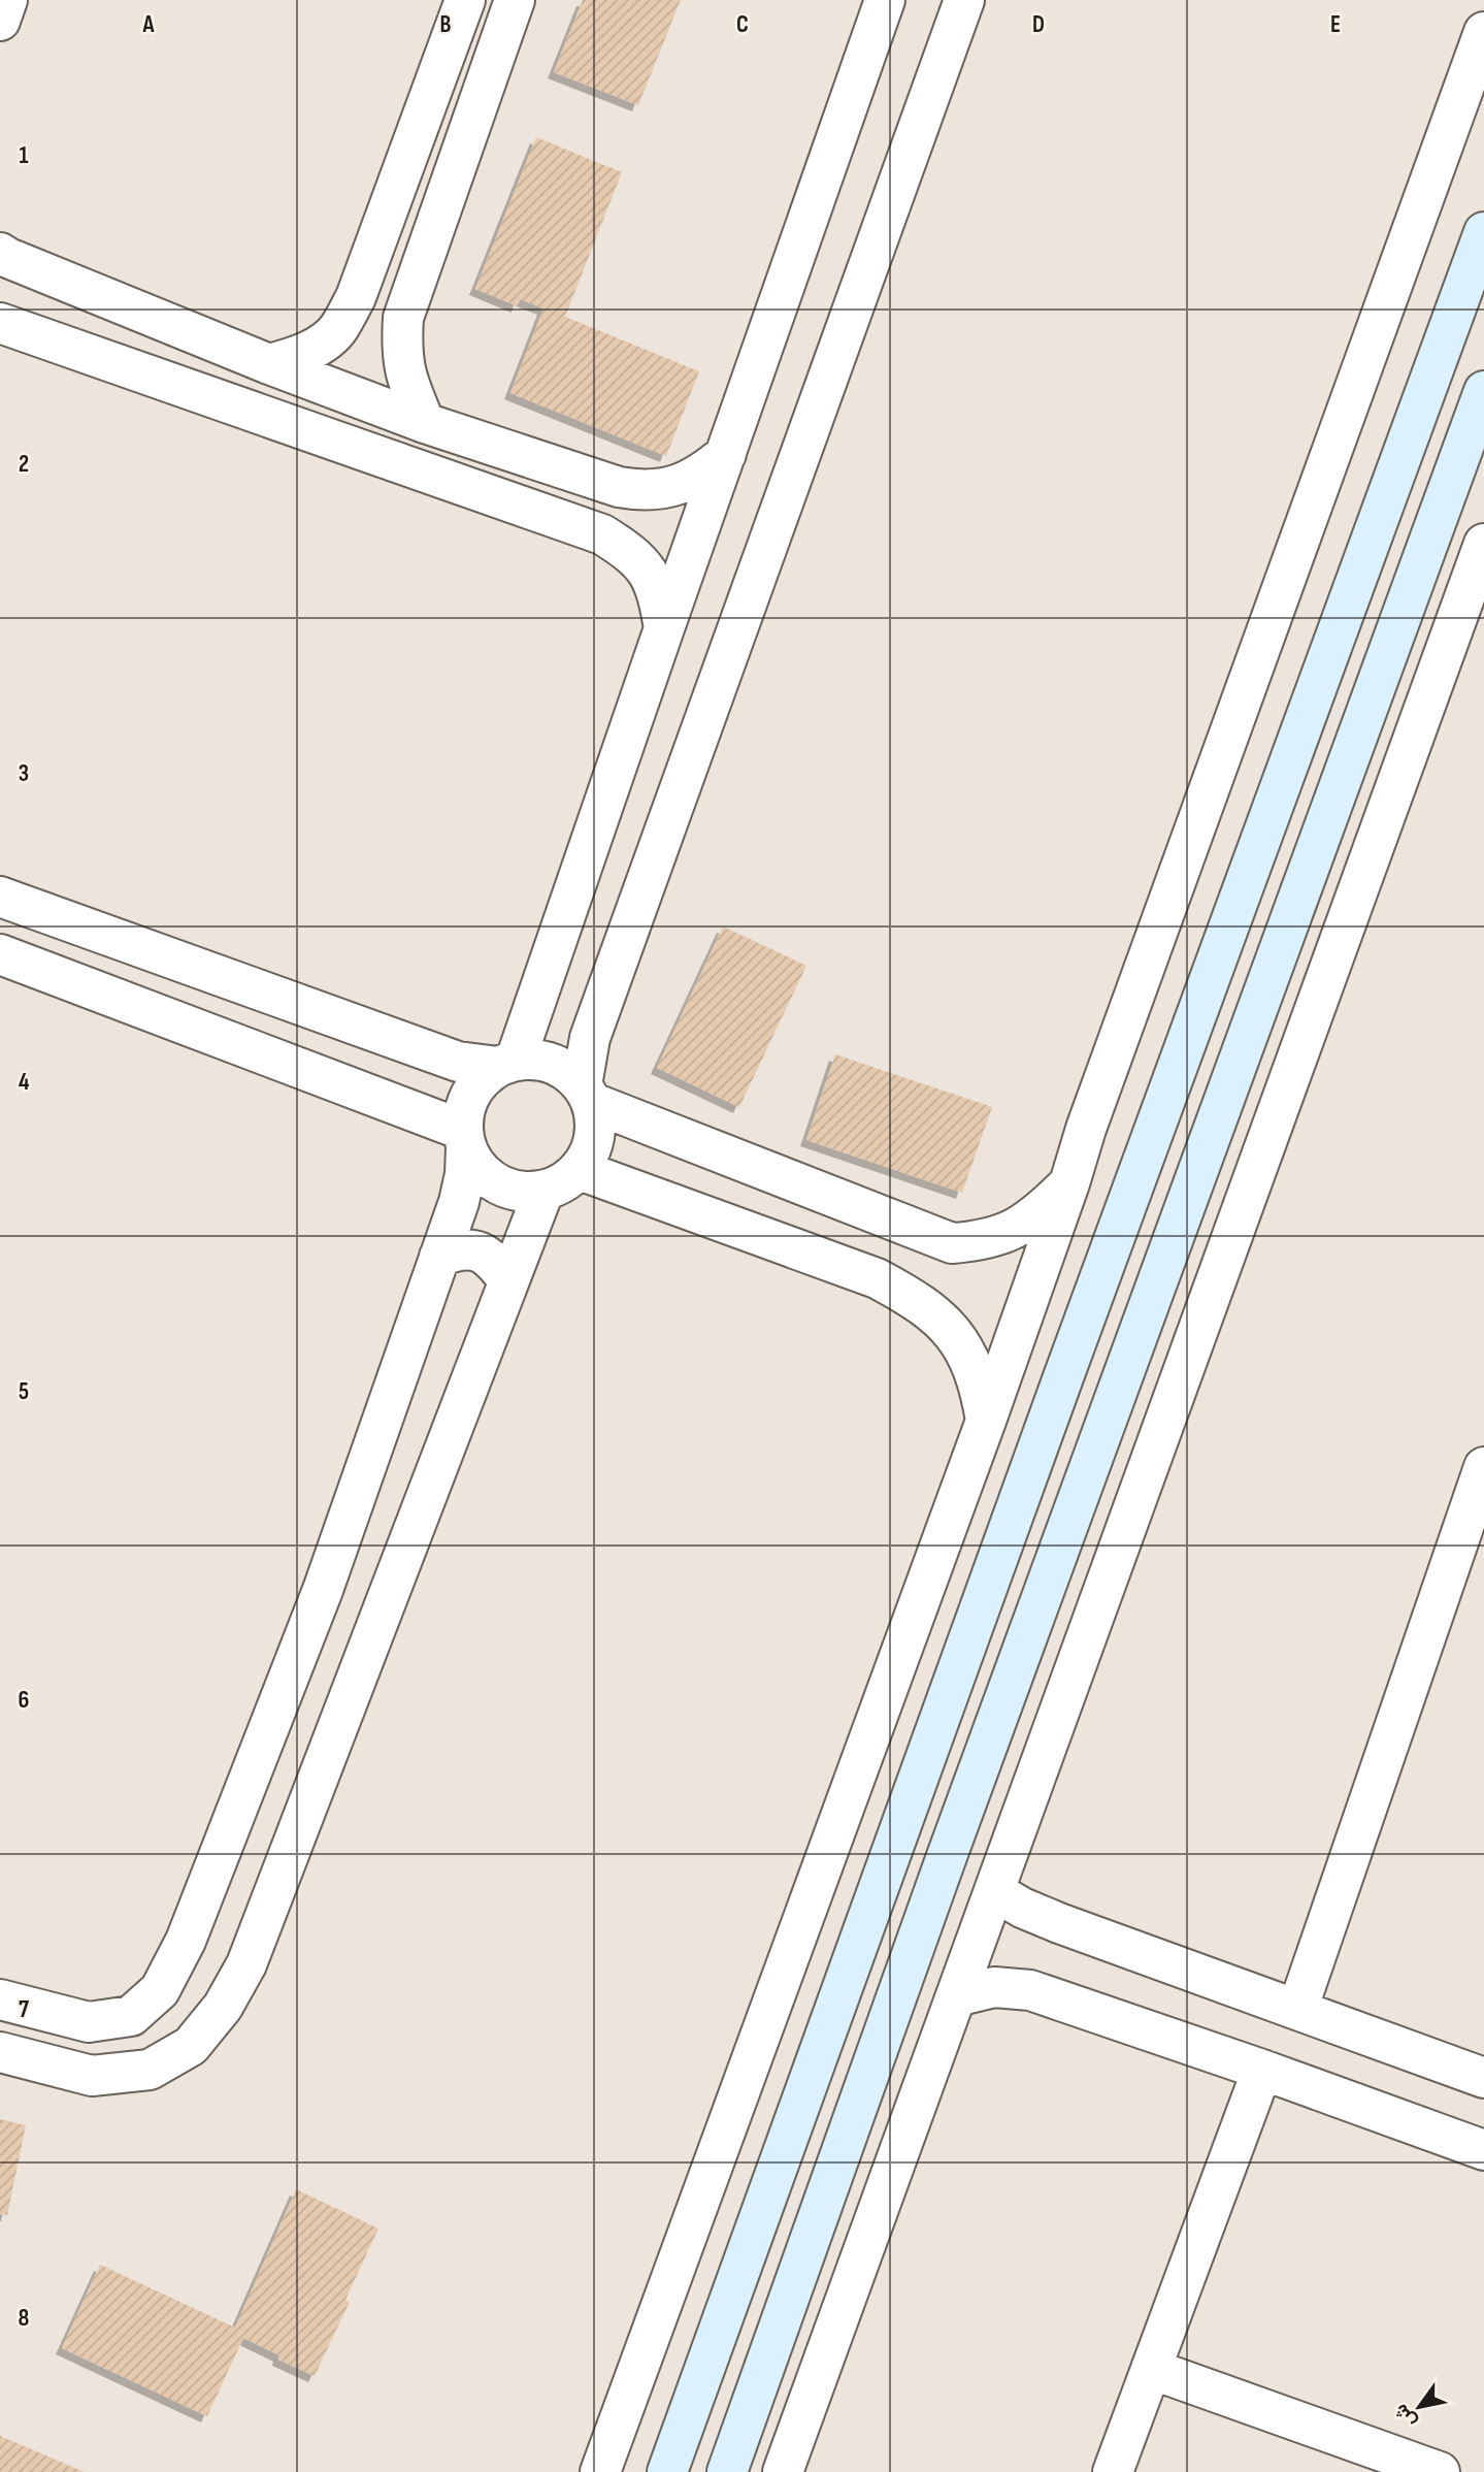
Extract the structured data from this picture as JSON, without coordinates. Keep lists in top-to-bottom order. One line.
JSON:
{"north":"bottom left","grid":{"columns":["A","B","C","D","E"],"rows":["1","2","3","4","5","6","7","8"]}}
